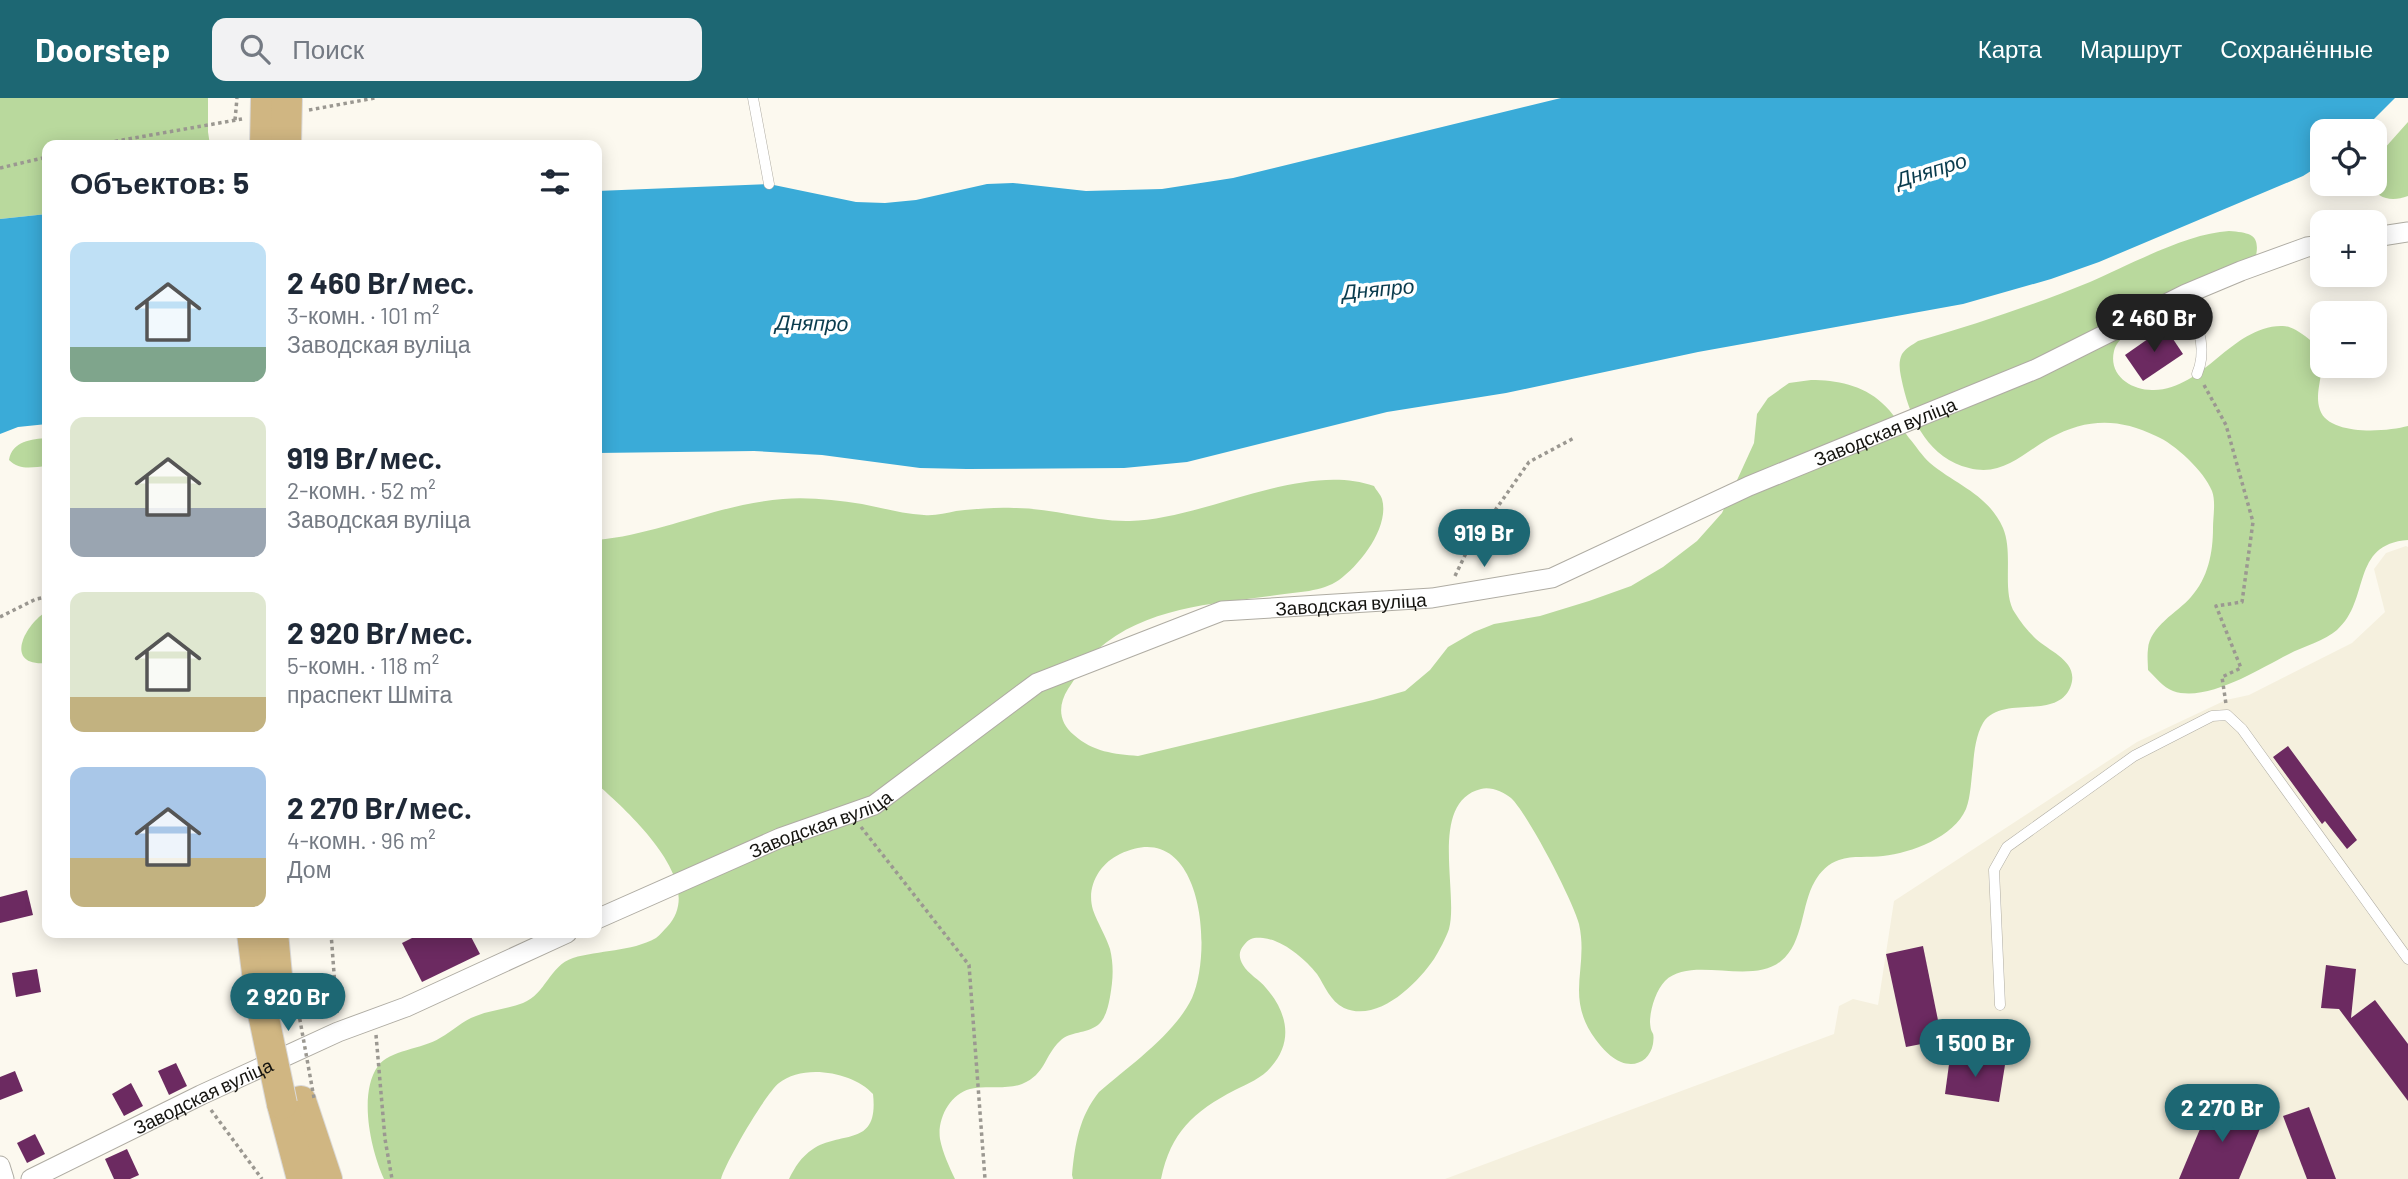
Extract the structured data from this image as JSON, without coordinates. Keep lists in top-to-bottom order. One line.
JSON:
{"streets":{"street":["Заводская вуліца"]},"water":["Дняпро"],"page":{"header":"Doorstep","search":"Поиск","nav":["Карта","Маршрут","Сохранённые"],"map_buttons":["+","−"],"heading":"Объектов: 5","list":[{"name":"2 460 Br/мес.","note":"3-комн. · 101 m² · Заводская вуліца"},{"name":"919 Br/мес.","note":"2-комн. · 52 m² · Заводская вуліца"},{"name":"2 920 Br/мес.","note":"5-комн. · 118 m² · праспект Шміта"},{"name":"2 270 Br/мес.","note":"4-комн. · 96 m² · Дом"}],"price":["2 460 Br","919 Br","2 920 Br","1 500 Br","2 270 Br"]}}
